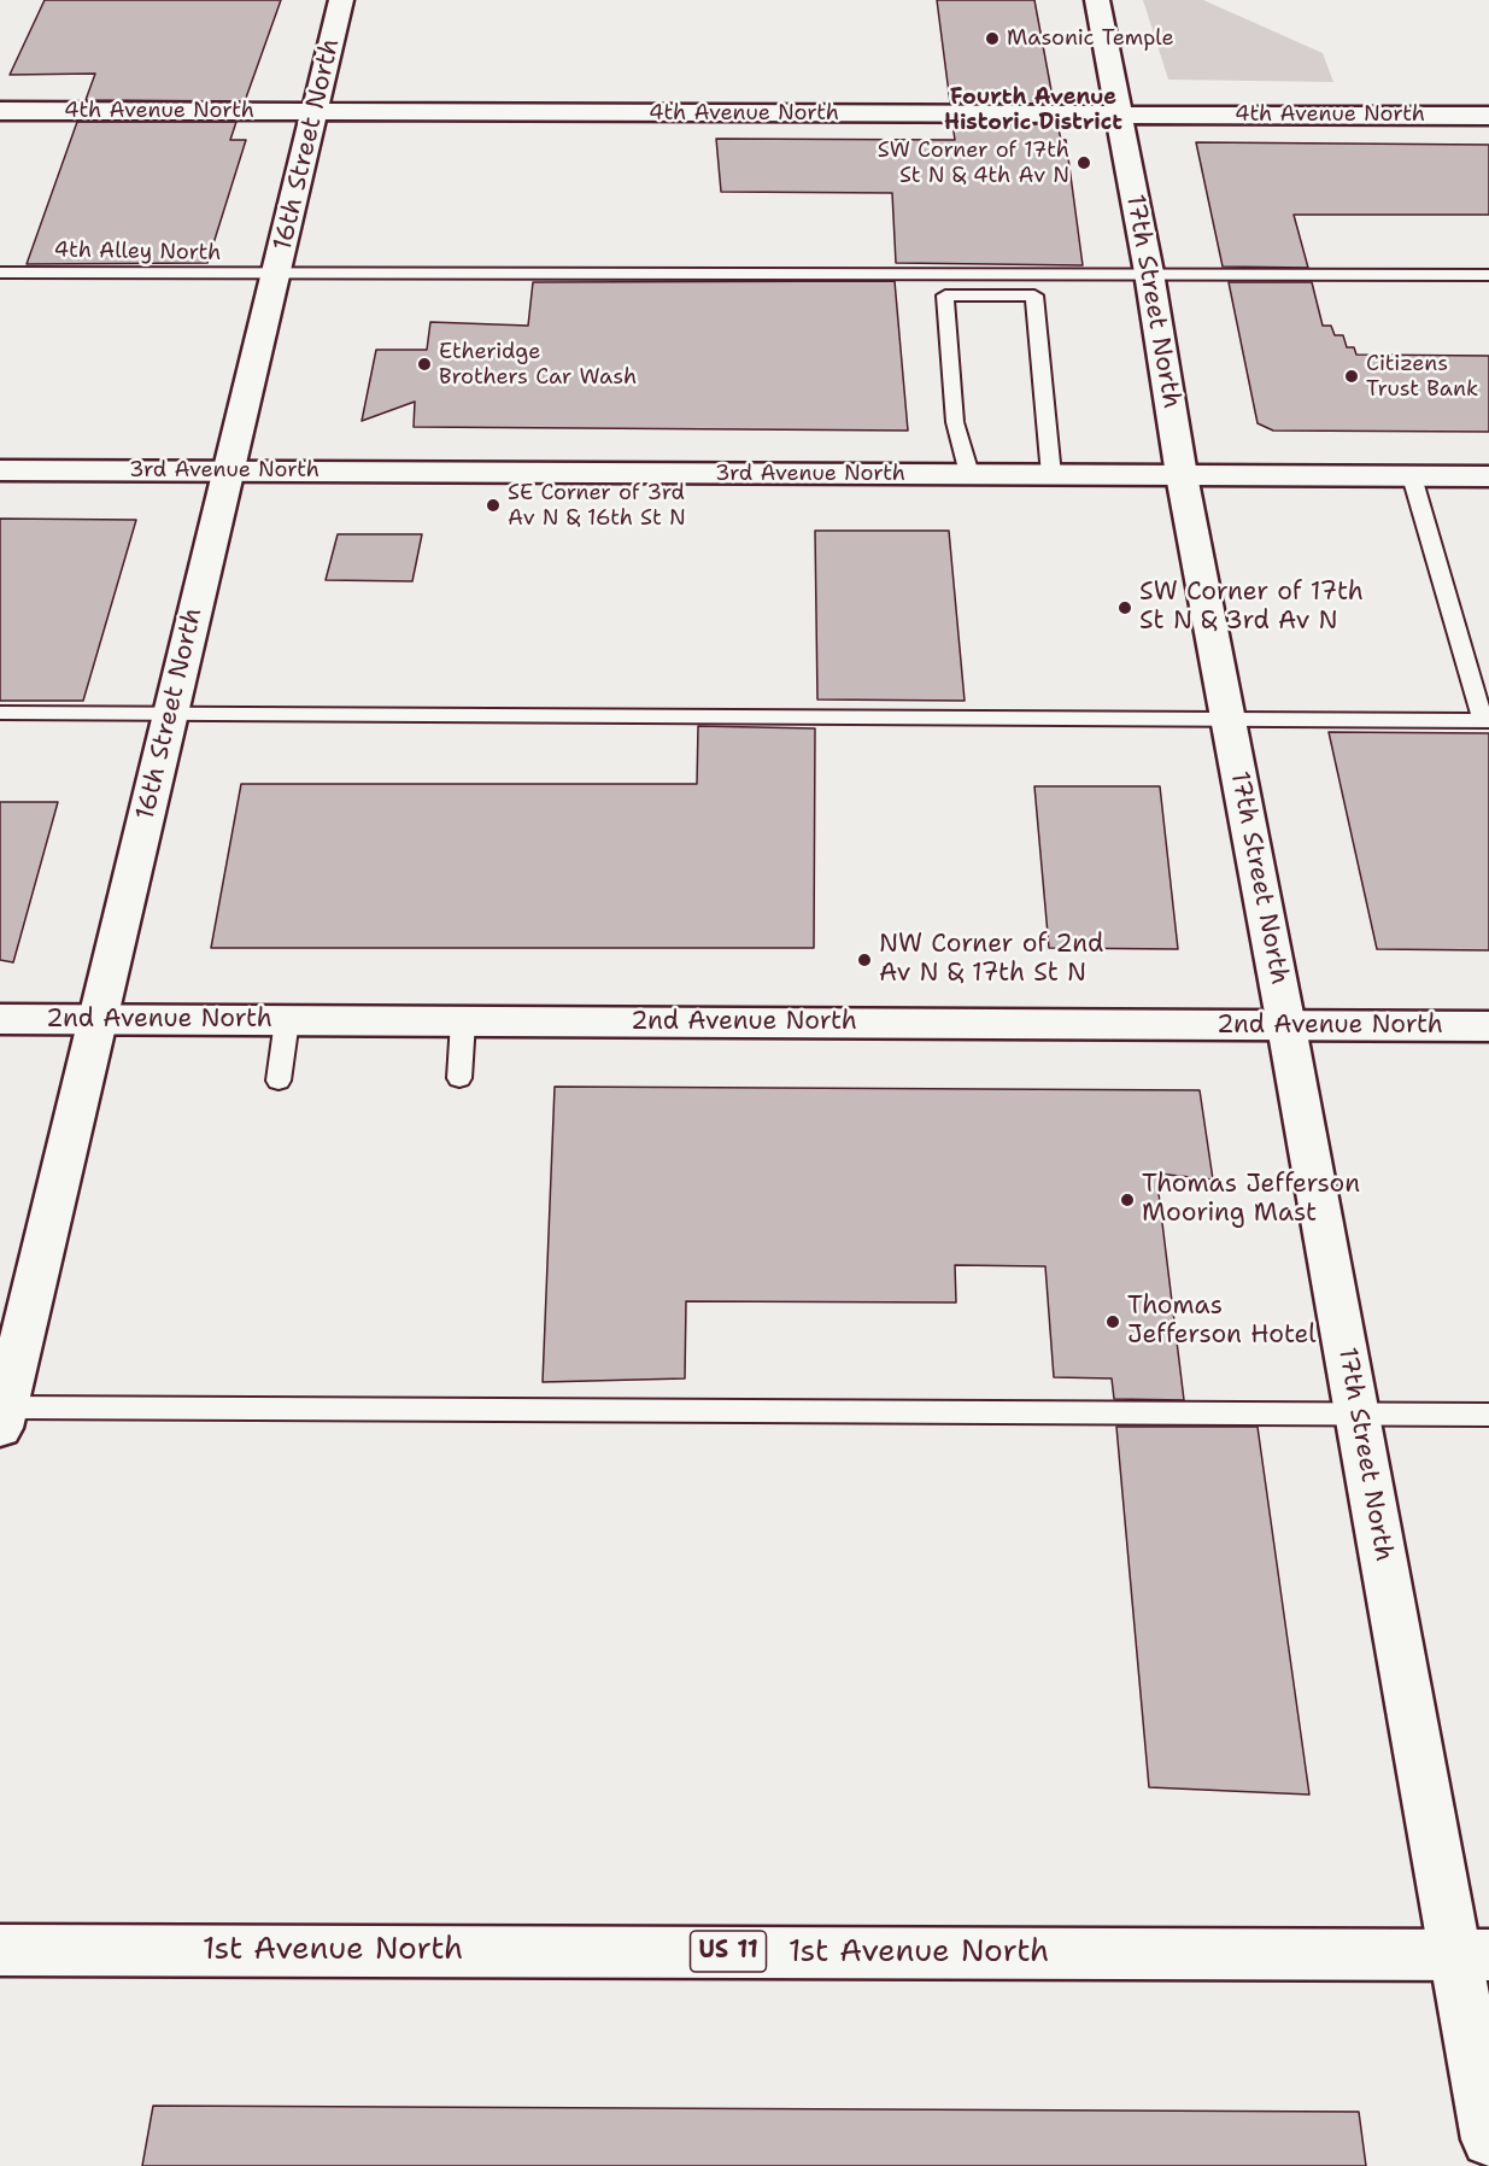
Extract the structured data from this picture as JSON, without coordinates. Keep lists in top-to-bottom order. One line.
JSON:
{"streets":{"street":["4th Avenue North","16th Street North","17th Street North","3rd Avenue North","2nd Avenue North","1st Avenue North","US 11"],"lane":["4th Alley North"]},"crossings":[["4th Avenue North","16th Street North"],["4th Avenue North","17th Street North"],["16th Street North","4th Alley North"],["16th Street North","3rd Avenue North"],["16th Street North","2nd Avenue North"],["4th Alley North","17th Street North"],["17th Street North","3rd Avenue North"],["17th Street North","2nd Avenue North"],["17th Street North","1st Avenue North"]],"districts":["Fourth Avenue Historic District"],"places":["Masonic Temple","SW Corner of 17th St N & 4th Av N","Etheridge Brothers Car Wash","Citizens Trust Bank","SE Corner of 3rd Av N & 16th St N","SW Corner of 17th St N & 3rd Av N","NW Corner of 2nd Av N & 17th St N","Thomas Jefferson Mooring Mast","Thomas Jefferson Hotel"]}
